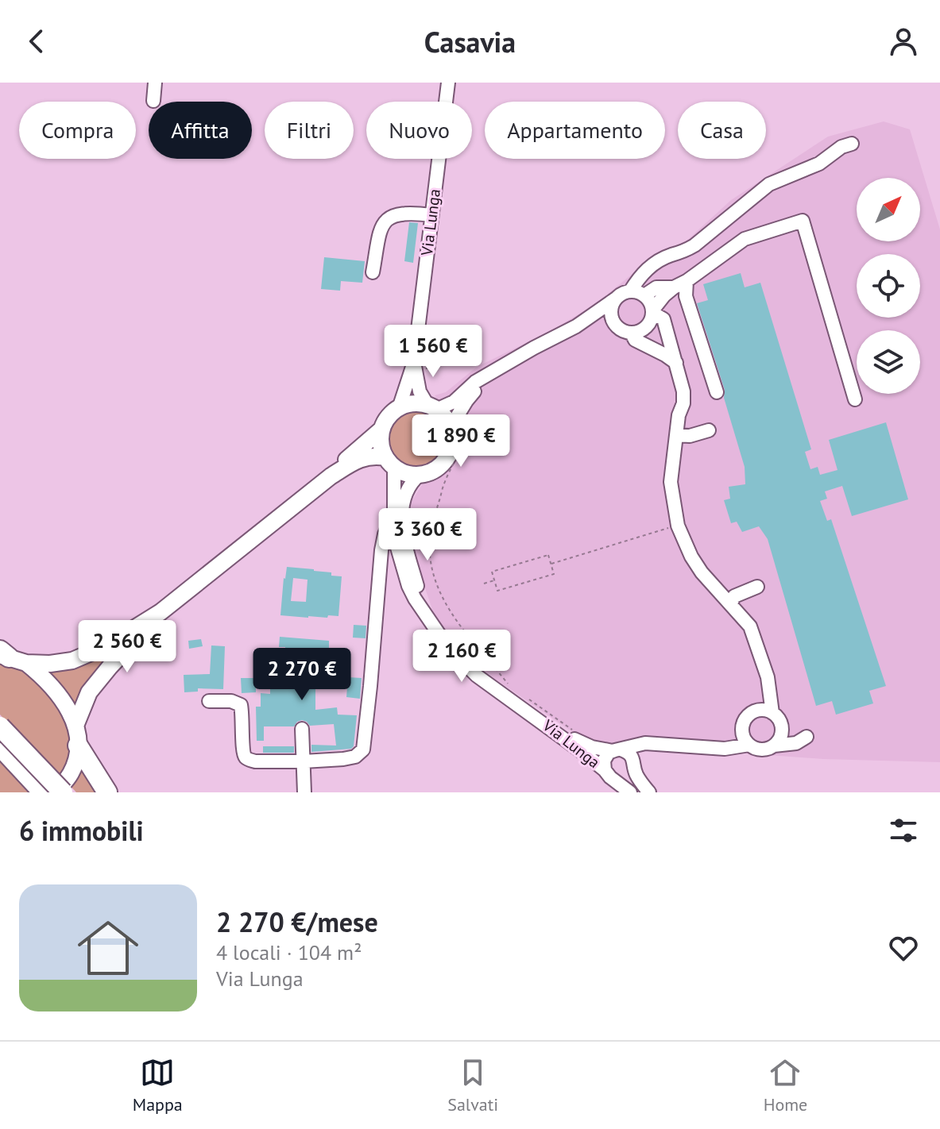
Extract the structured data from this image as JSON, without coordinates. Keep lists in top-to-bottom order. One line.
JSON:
{"streets":{"main road":["Via Lunga"]},"north":"top right","page":{"header":"Casavia","chip":["Compra","Affitta","Filtri","Nuovo","Appartamento","Casa"],"price":["1 560 €","1 890 €","3 360 €","2 560 €","2 160 €","2 270 €"],"heading":"6 immobili","list":[{"name":"2 270 €/mese","note":"4 locali · 104 m² · Via Lunga"}],"tabs":["Mappa","Salvati","Home"]}}
